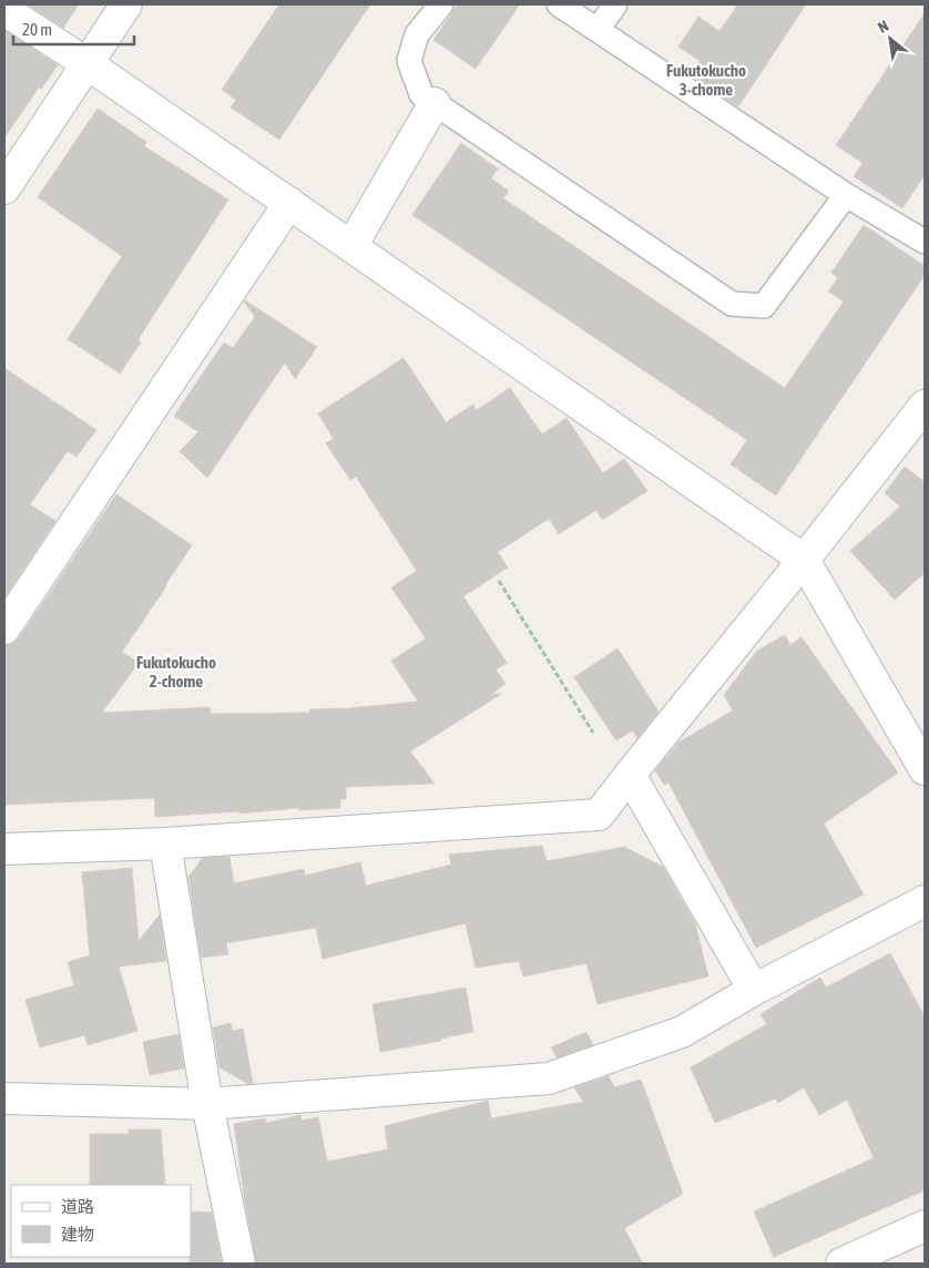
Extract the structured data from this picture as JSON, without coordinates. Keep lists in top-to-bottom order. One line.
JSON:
{"districts":["Fukutokucho 3-chome","Fukutokucho 2-chome"],"legend":["道路","建物"],"scale_bar":"20 m","north":"top left"}
